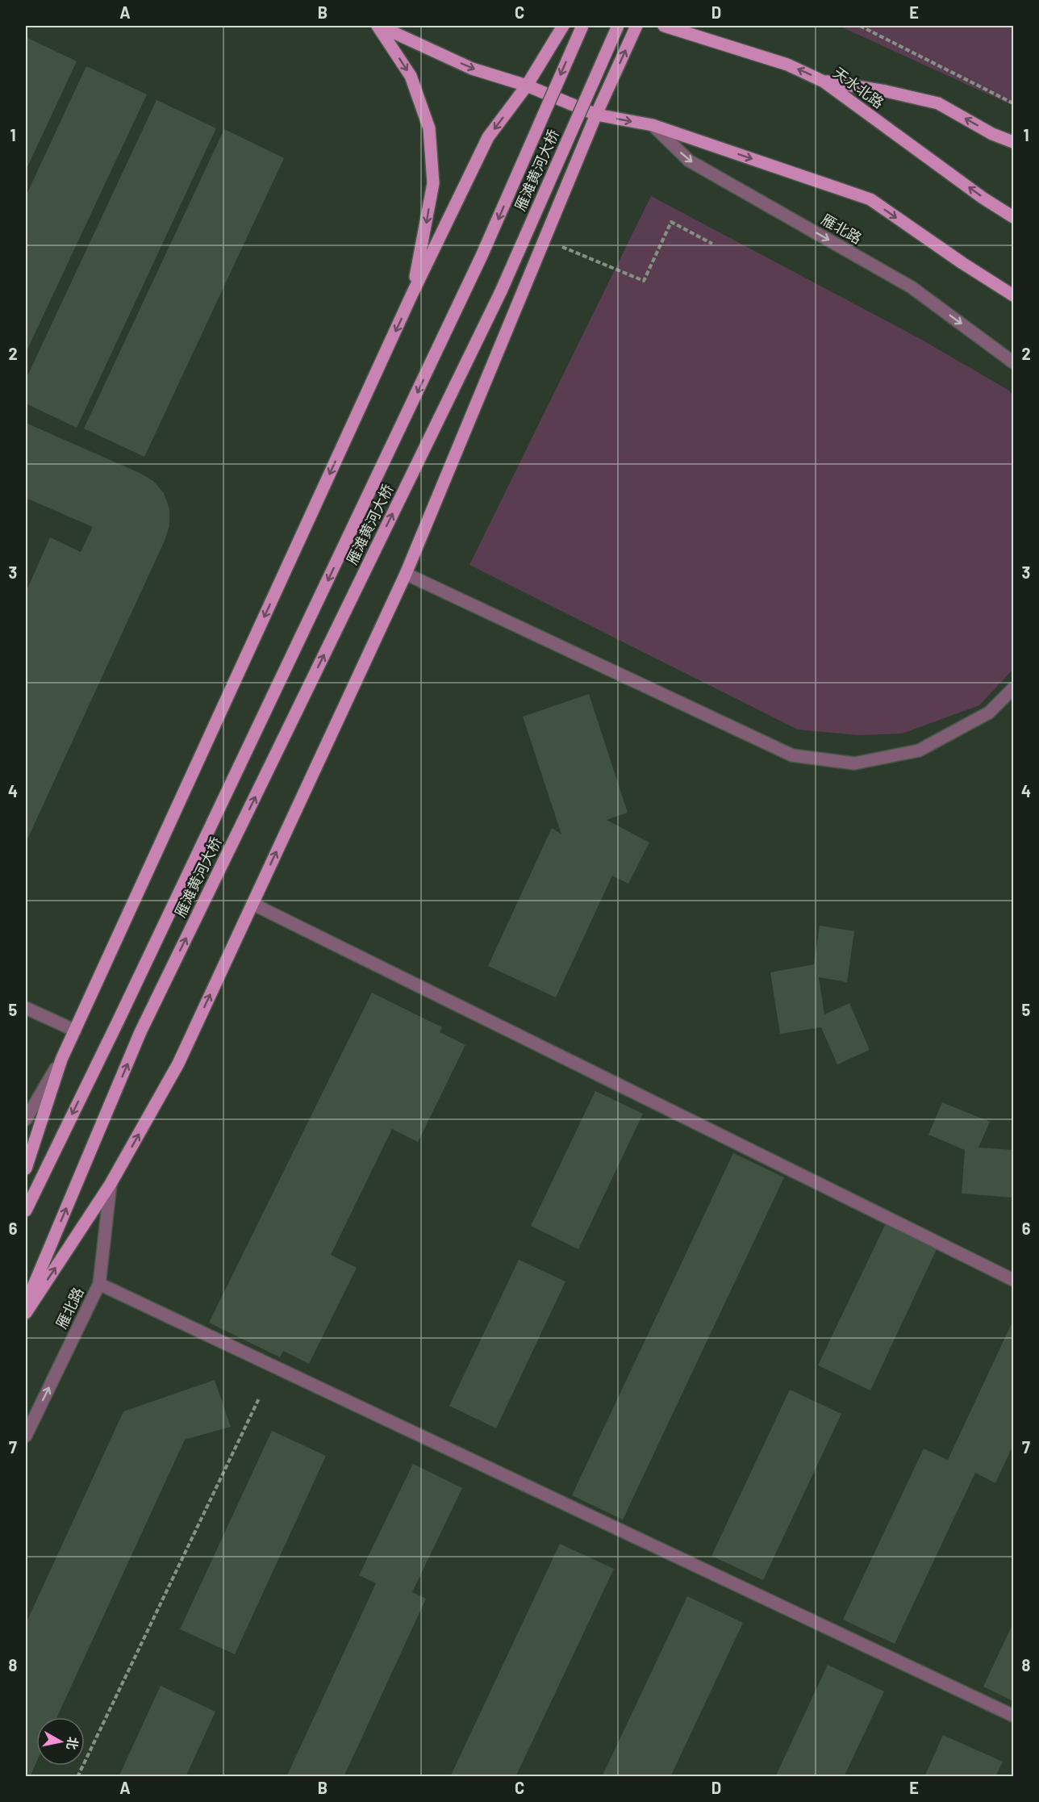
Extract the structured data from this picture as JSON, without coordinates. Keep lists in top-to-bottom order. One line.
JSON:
{"streets":{"main road":["天水北路","雁滩黄河大桥"],"street":["雁北路"]},"north":"right","grid":{"columns":["A","B","C","D","E"],"rows":["1","2","3","4","5","6","7","8"]}}
